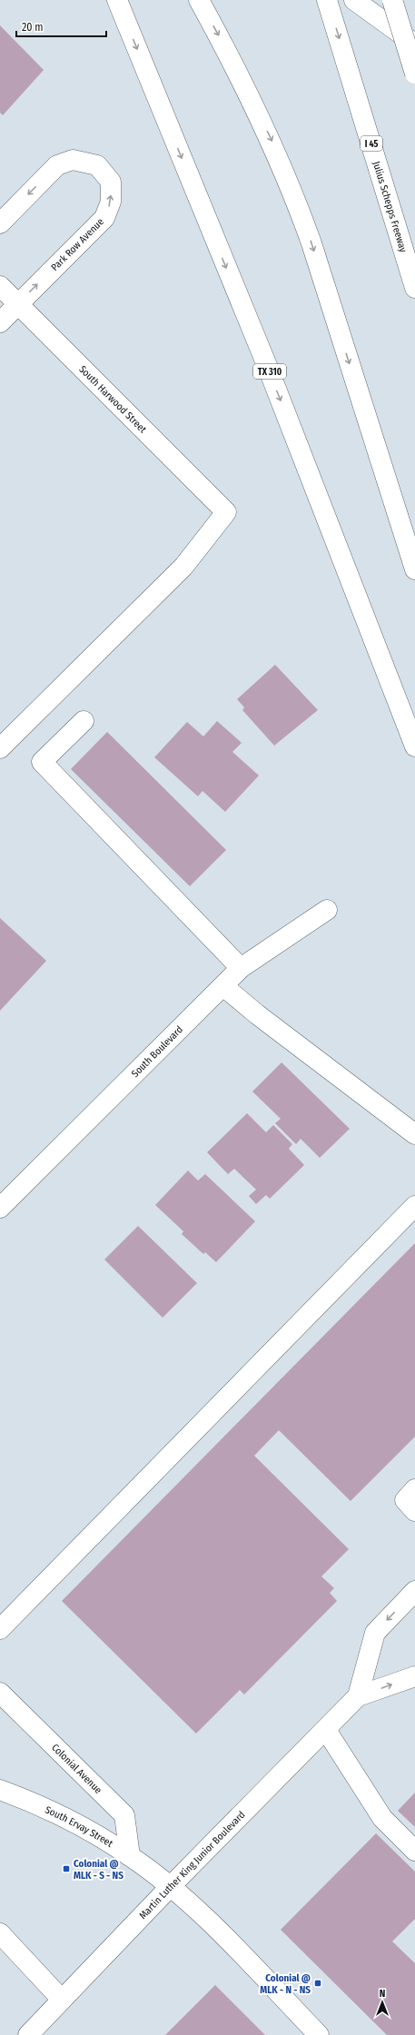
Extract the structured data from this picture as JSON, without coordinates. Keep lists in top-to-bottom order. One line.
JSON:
{"streets":{"main road":["I 45","Julius Schepps Freeway","Park Row Avenue","TX 310","South Harwood Street","South Boulevard","Colonial Avenue","South Ervay Street","Martin Luther King Junior Boulevard"]},"crossings":[["Park Row Avenue","South Harwood Street"],["Colonial Avenue","South Ervay Street"],["South Ervay Street","Martin Luther King Junior Boulevard"]],"places":{"transit":["Colonial @ MLK - S - NS","Colonial @ MLK - N - NS"]},"scale_bar":"20 m","north":"top"}
